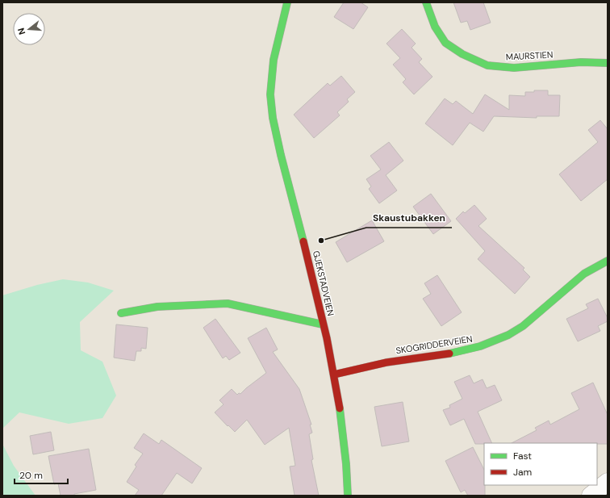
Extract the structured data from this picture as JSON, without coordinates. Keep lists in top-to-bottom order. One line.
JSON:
{"streets":{"street":["MAURSTIEN","GJEKSTADVEIEN","SKOGRIDDERVEIEN"]},"crossings":[["GJEKSTADVEIEN","SKOGRIDDERVEIEN"]],"places":["Skaustubakken"],"legend":["Fast","Jam"],"scale_bar":"20 m","north":"left"}
